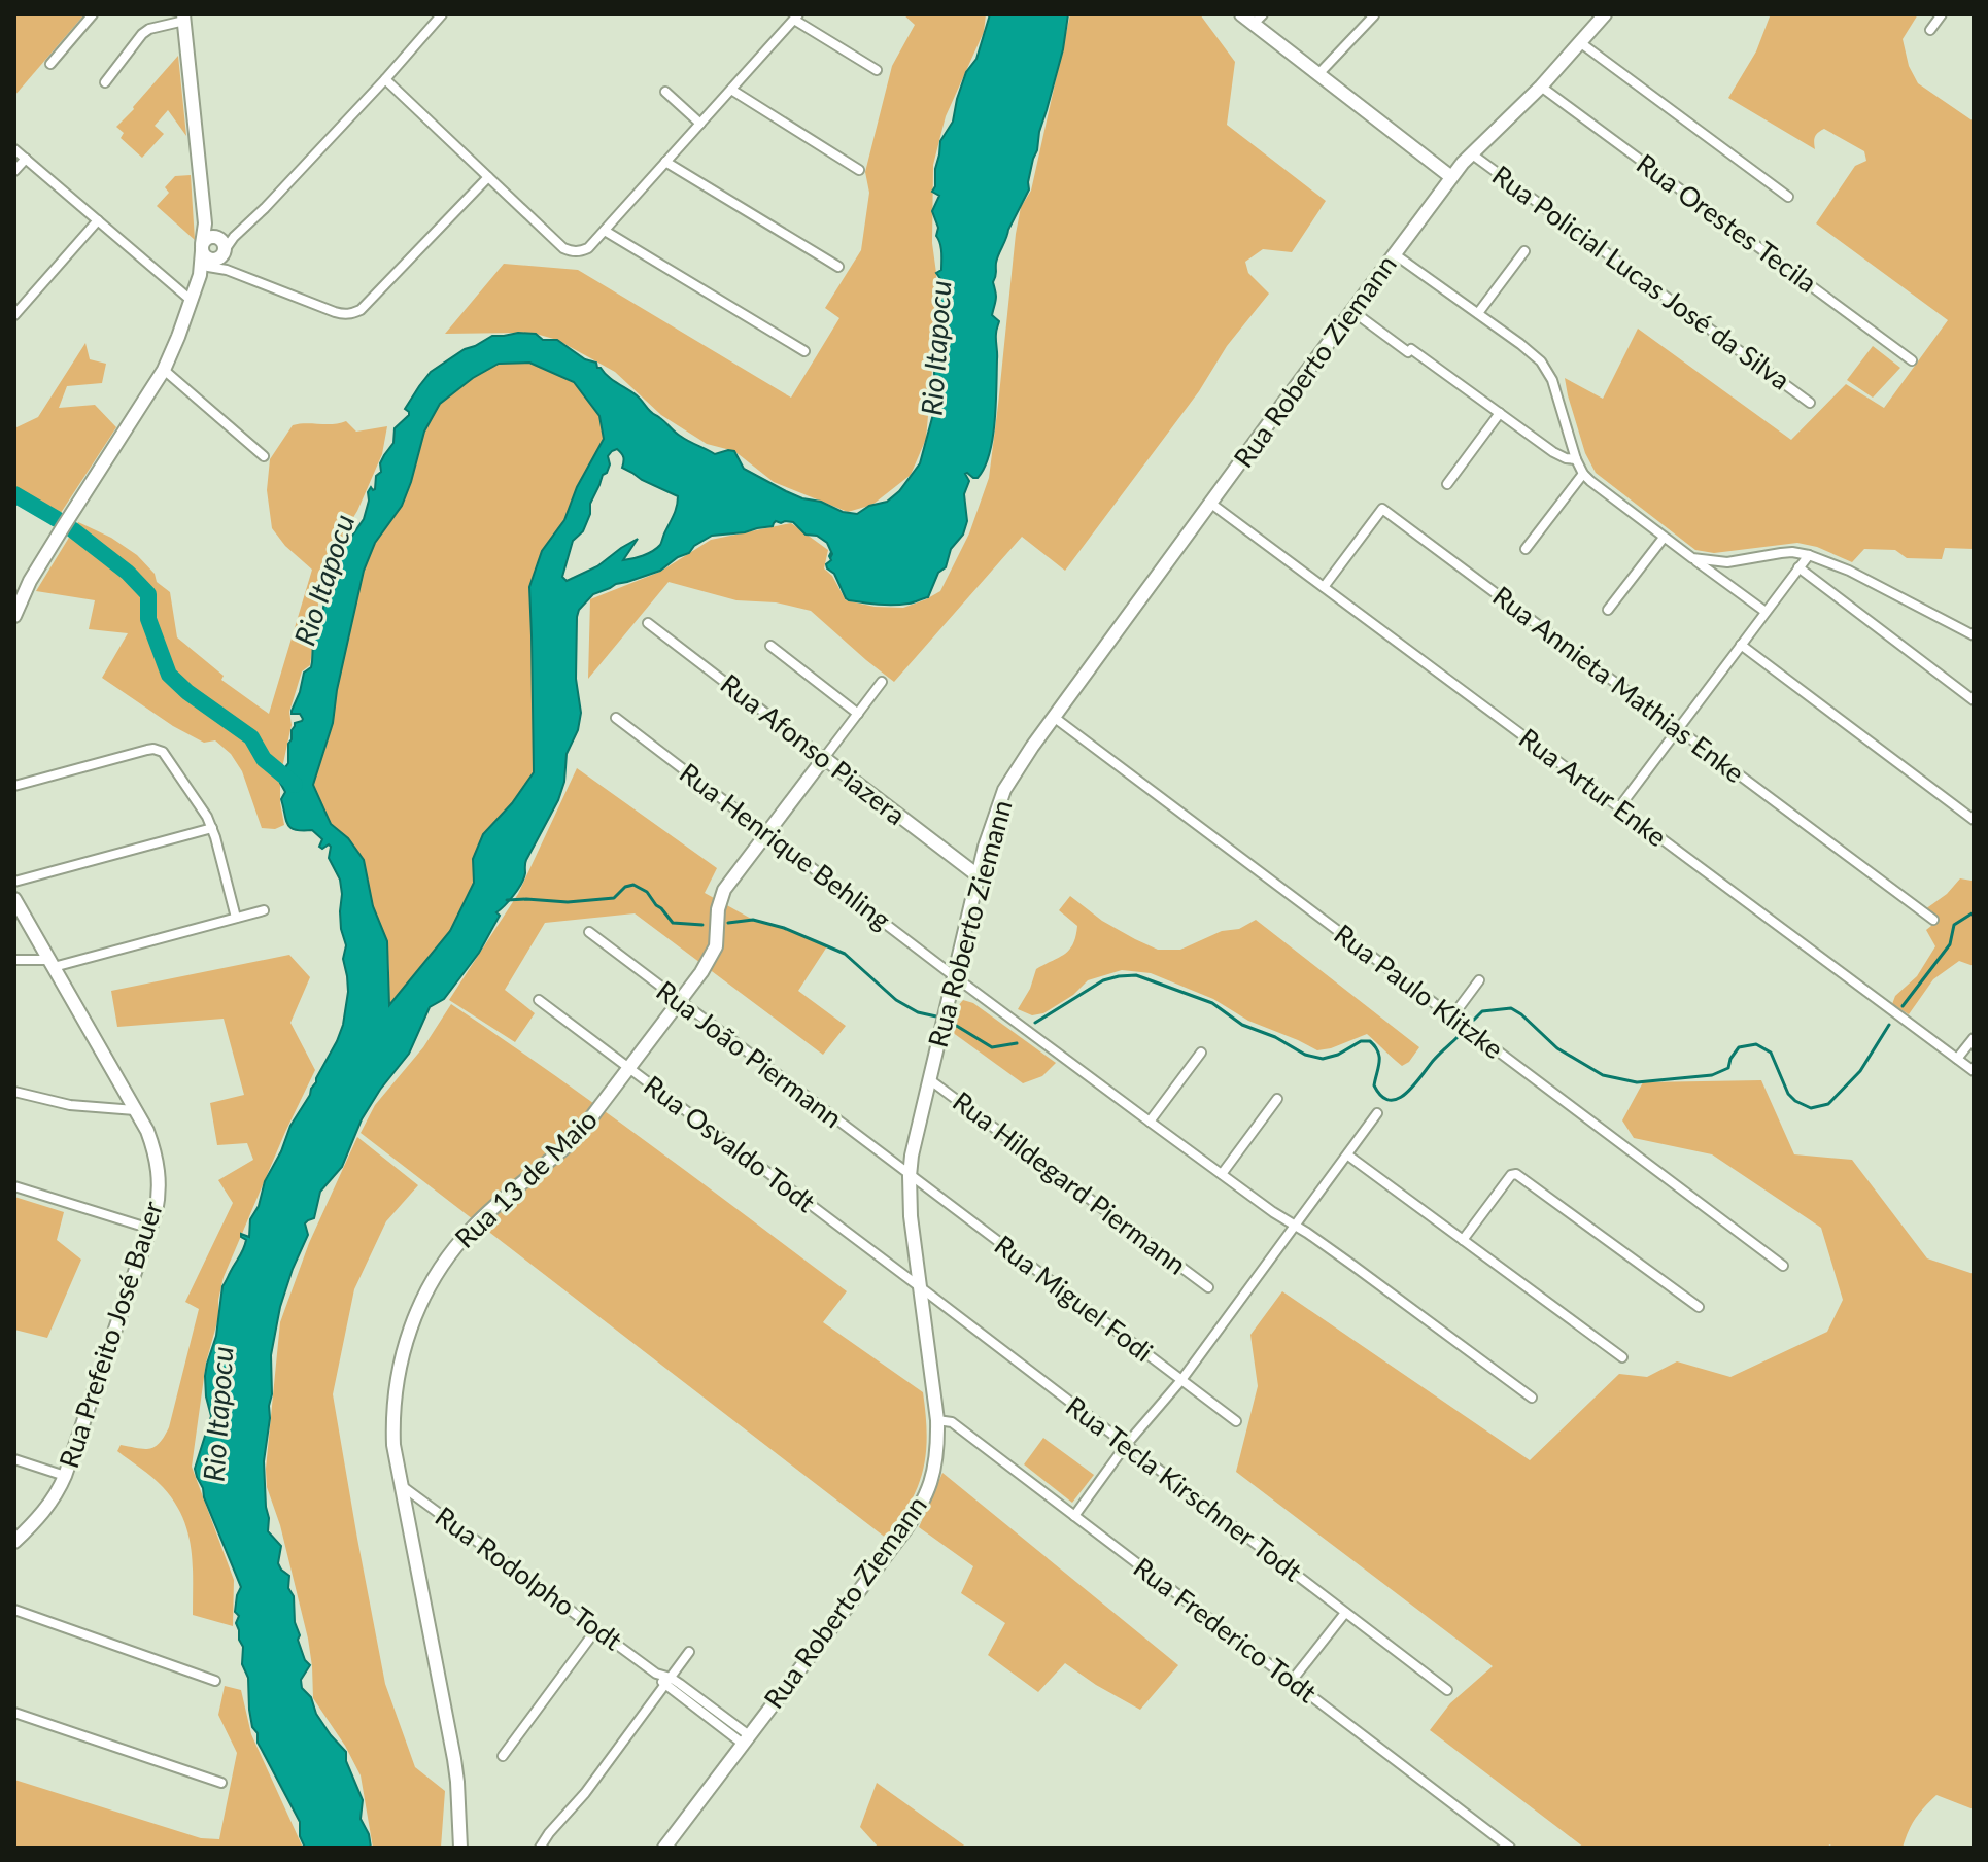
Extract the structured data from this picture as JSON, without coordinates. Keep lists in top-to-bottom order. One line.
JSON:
{"streets":{"main road":["Rua Roberto Ziemann","Rua Afonso Piazera","Rua 13 de Maio","Rua Prefeito José Bauer"],"street":["Rua Orestes Tecila","Rua Policial Lucas José da Silva","Rua Annieta Mathias Enke","Rua Artur Enke","Rua Henrique Behling","Rua Paulo Klitzke","Rua João Piermann","Rua Osvaldo Todt","Rua Hildegard Piermann","Rua Miguel Fodi","Rua Tecla Kirschner Todt","Rua Rodolpho Todt","Rua Frederico Todt"]},"crossings":[["Rua Orestes Tecila","Rua Roberto Ziemann"],["Rua Policial Lucas José da Silva","Rua Roberto Ziemann"],["Rua Roberto Ziemann","Rua Afonso Piazera"],["Rua Roberto Ziemann","Rua Artur Enke"],["Rua Roberto Ziemann","Rua Henrique Behling"],["Rua Roberto Ziemann","Rua Paulo Klitzke"],["Rua Roberto Ziemann","Rua João Piermann"],["Rua Roberto Ziemann","Rua Osvaldo Todt"],["Rua Roberto Ziemann","Rua Hildegard Piermann"],["Rua Roberto Ziemann","Rua Miguel Fodi"],["Rua Roberto Ziemann","Rua Tecla Kirschner Todt"],["Rua Roberto Ziemann","Rua Rodolpho Todt"],["Rua Roberto Ziemann","Rua Frederico Todt"],["Rua Annieta Mathias Enke","Rua Artur Enke"],["Rua Afonso Piazera","Rua 13 de Maio"],["Rua Henrique Behling","Rua 13 de Maio"],["Rua João Piermann","Rua 13 de Maio"],["Rua João Piermann","Rua Miguel Fodi"],["Rua Osvaldo Todt","Rua 13 de Maio"],["Rua Osvaldo Todt","Rua Tecla Kirschner Todt"],["Rua 13 de Maio","Rua Rodolpho Todt"]],"water":["Rio Itapocu"]}
